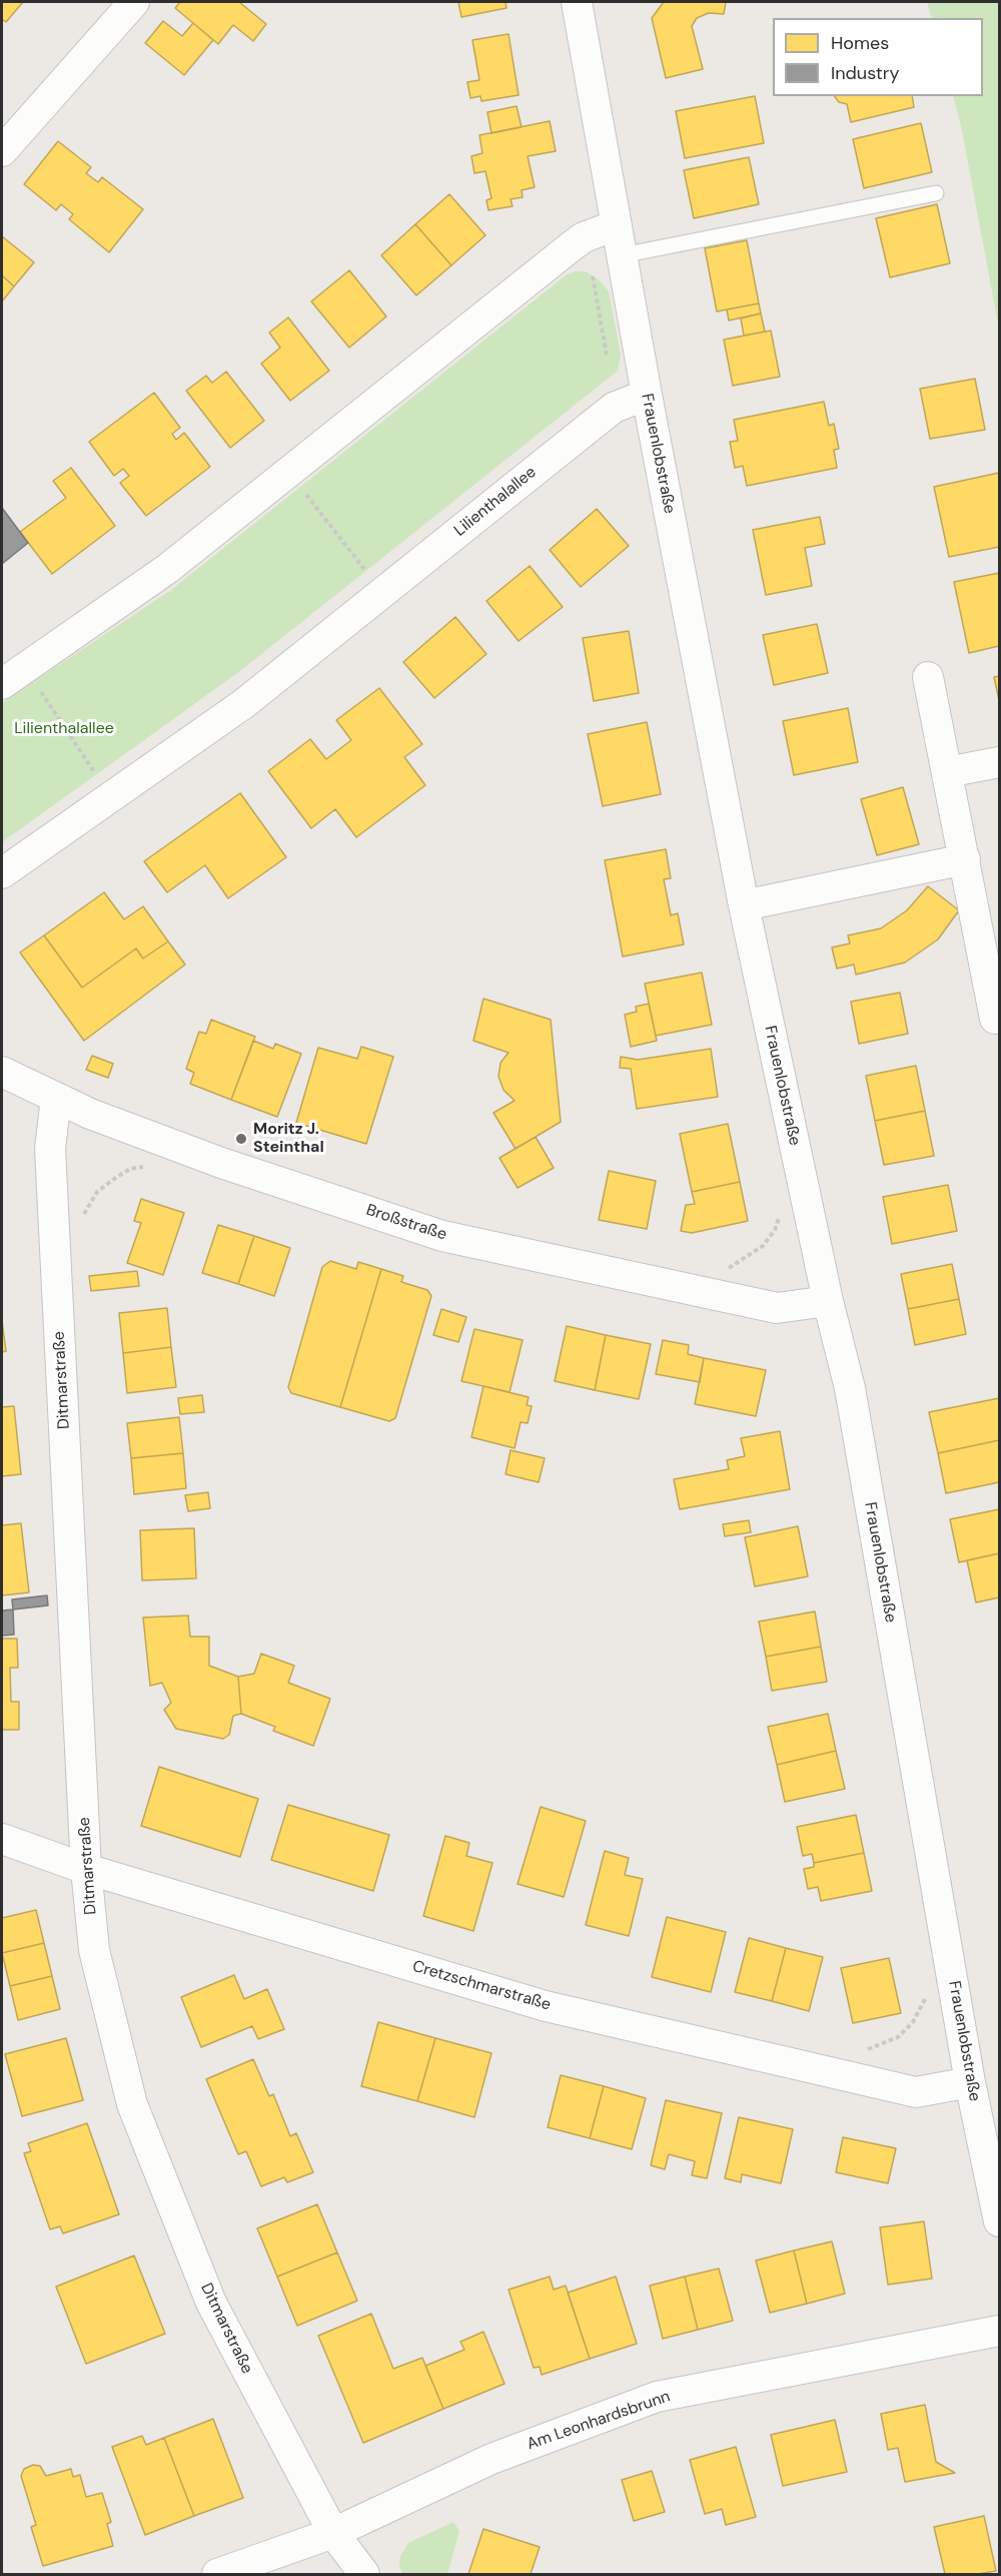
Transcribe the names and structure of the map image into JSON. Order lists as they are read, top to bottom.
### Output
{
  "streets": {
    "street": [
      "Frauenlobstraße",
      "Lilienthalallee",
      "Broßstraße",
      "Ditmarstraße",
      "Cretzschmarstraße",
      "Am Leonhardsbrunn"
    ]
  },
  "crossings": [
    ["Frauenlobstraße", "Lilienthalallee"],
    ["Frauenlobstraße", "Broßstraße"],
    ["Frauenlobstraße", "Cretzschmarstraße"],
    ["Broßstraße", "Ditmarstraße"],
    ["Ditmarstraße", "Cretzschmarstraße"],
    ["Ditmarstraße", "Am Leonhardsbrunn"]
  ],
  "parks": ["Lilienthalallee"],
  "places": ["Moritz J. Steinthal"],
  "legend": ["Homes", "Industry"]
}
